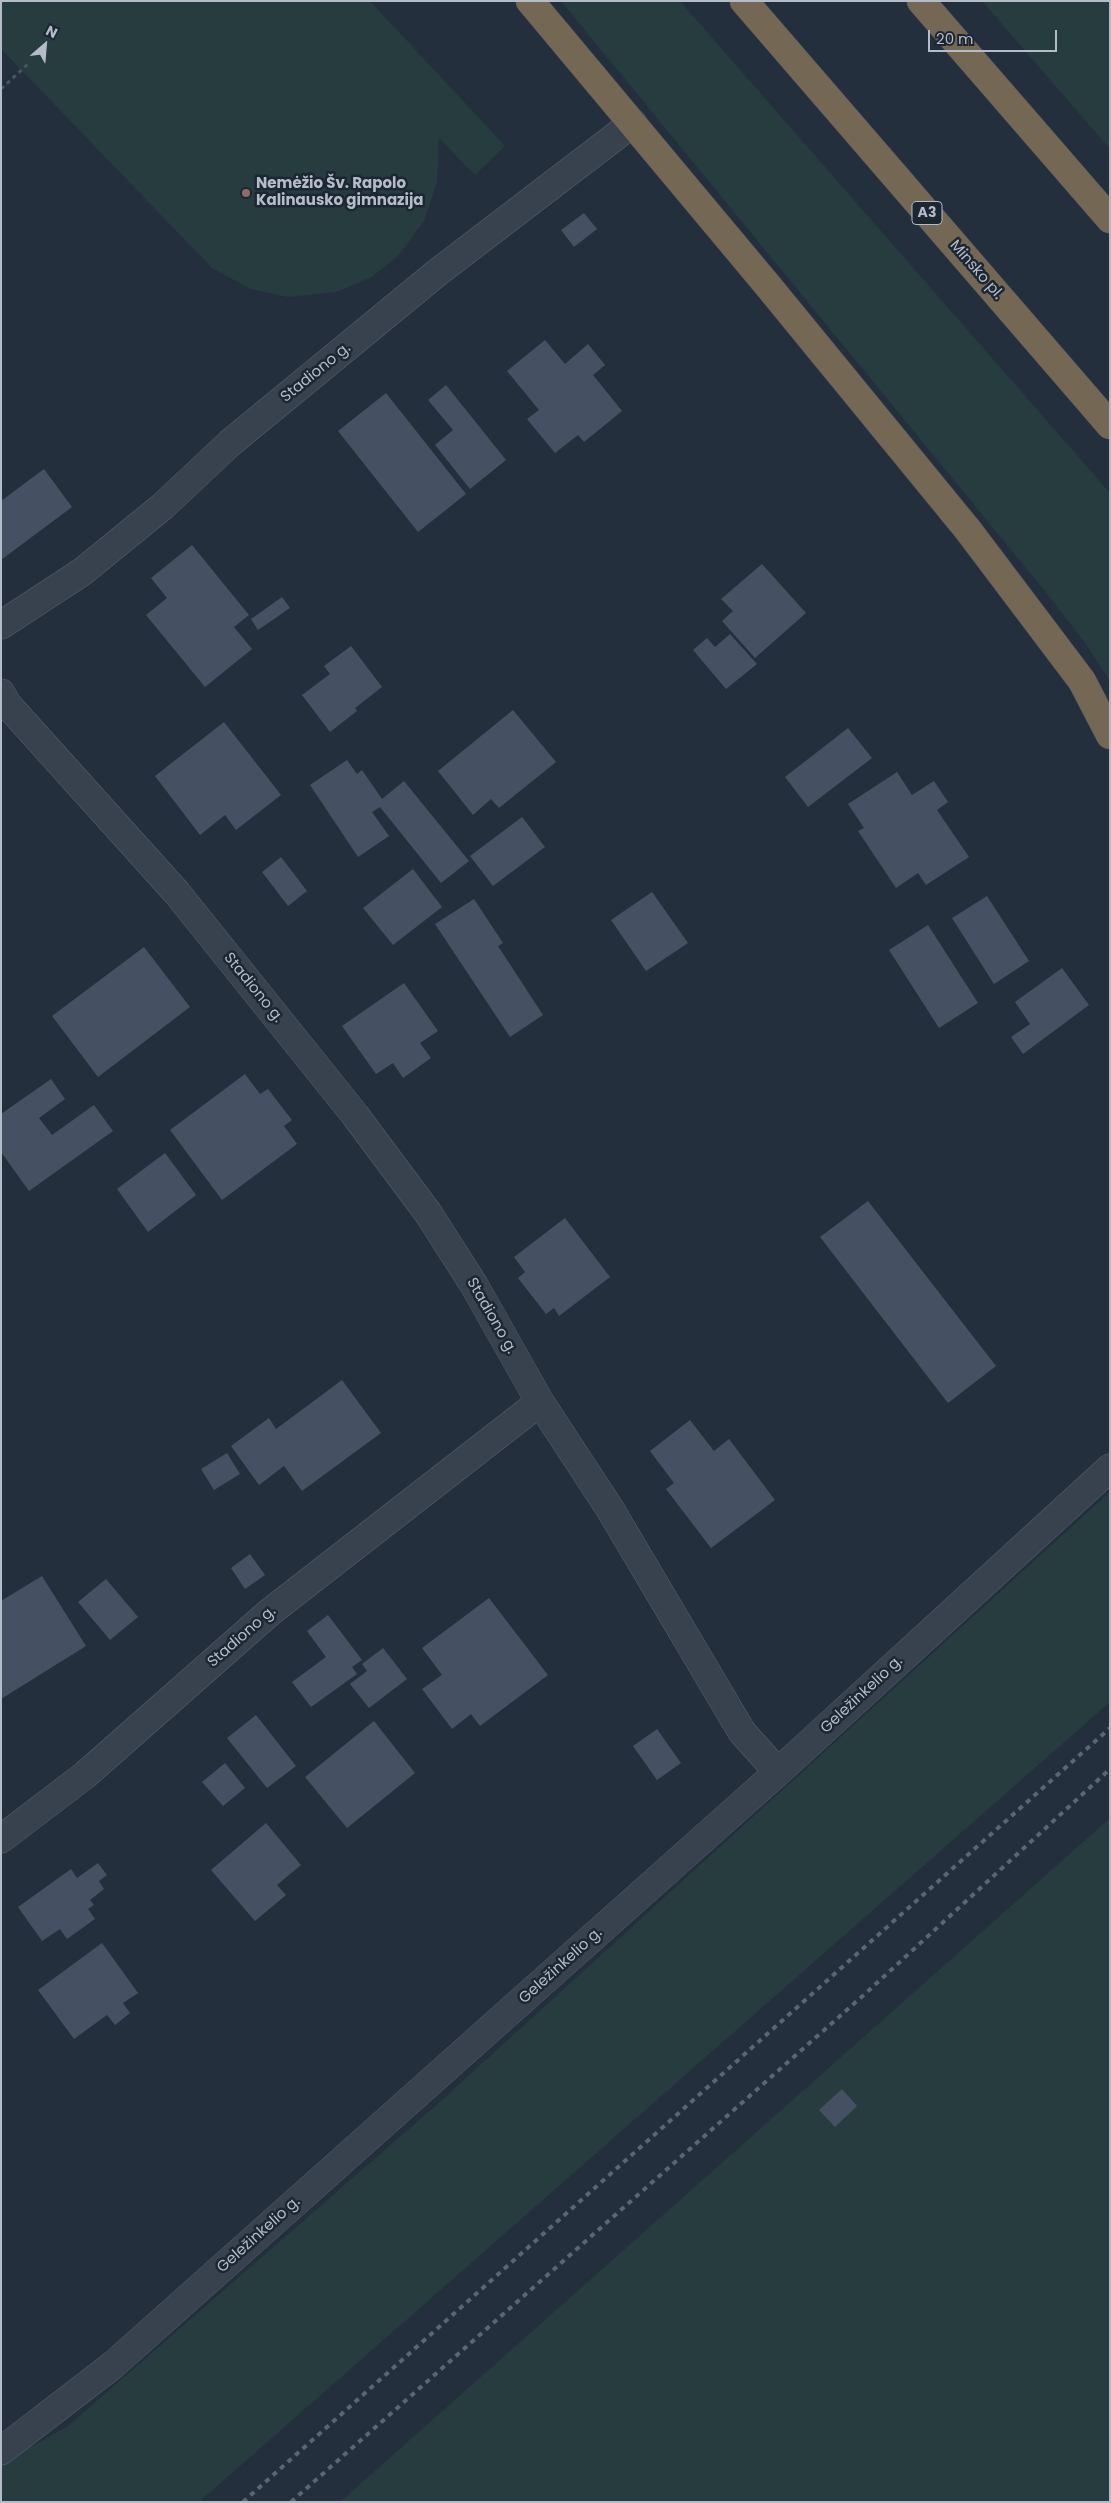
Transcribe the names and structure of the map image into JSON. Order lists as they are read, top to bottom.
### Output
{
  "streets": {
    "highway": ["A3", "Minsko pl."],
    "street": ["Stadiono g.", "Geležinkelio g."]
  },
  "places": ["Nemėžio Šv. Rapolo Kalinausko gimnazija"],
  "scale_bar": "20 m",
  "north": "top right"
}
